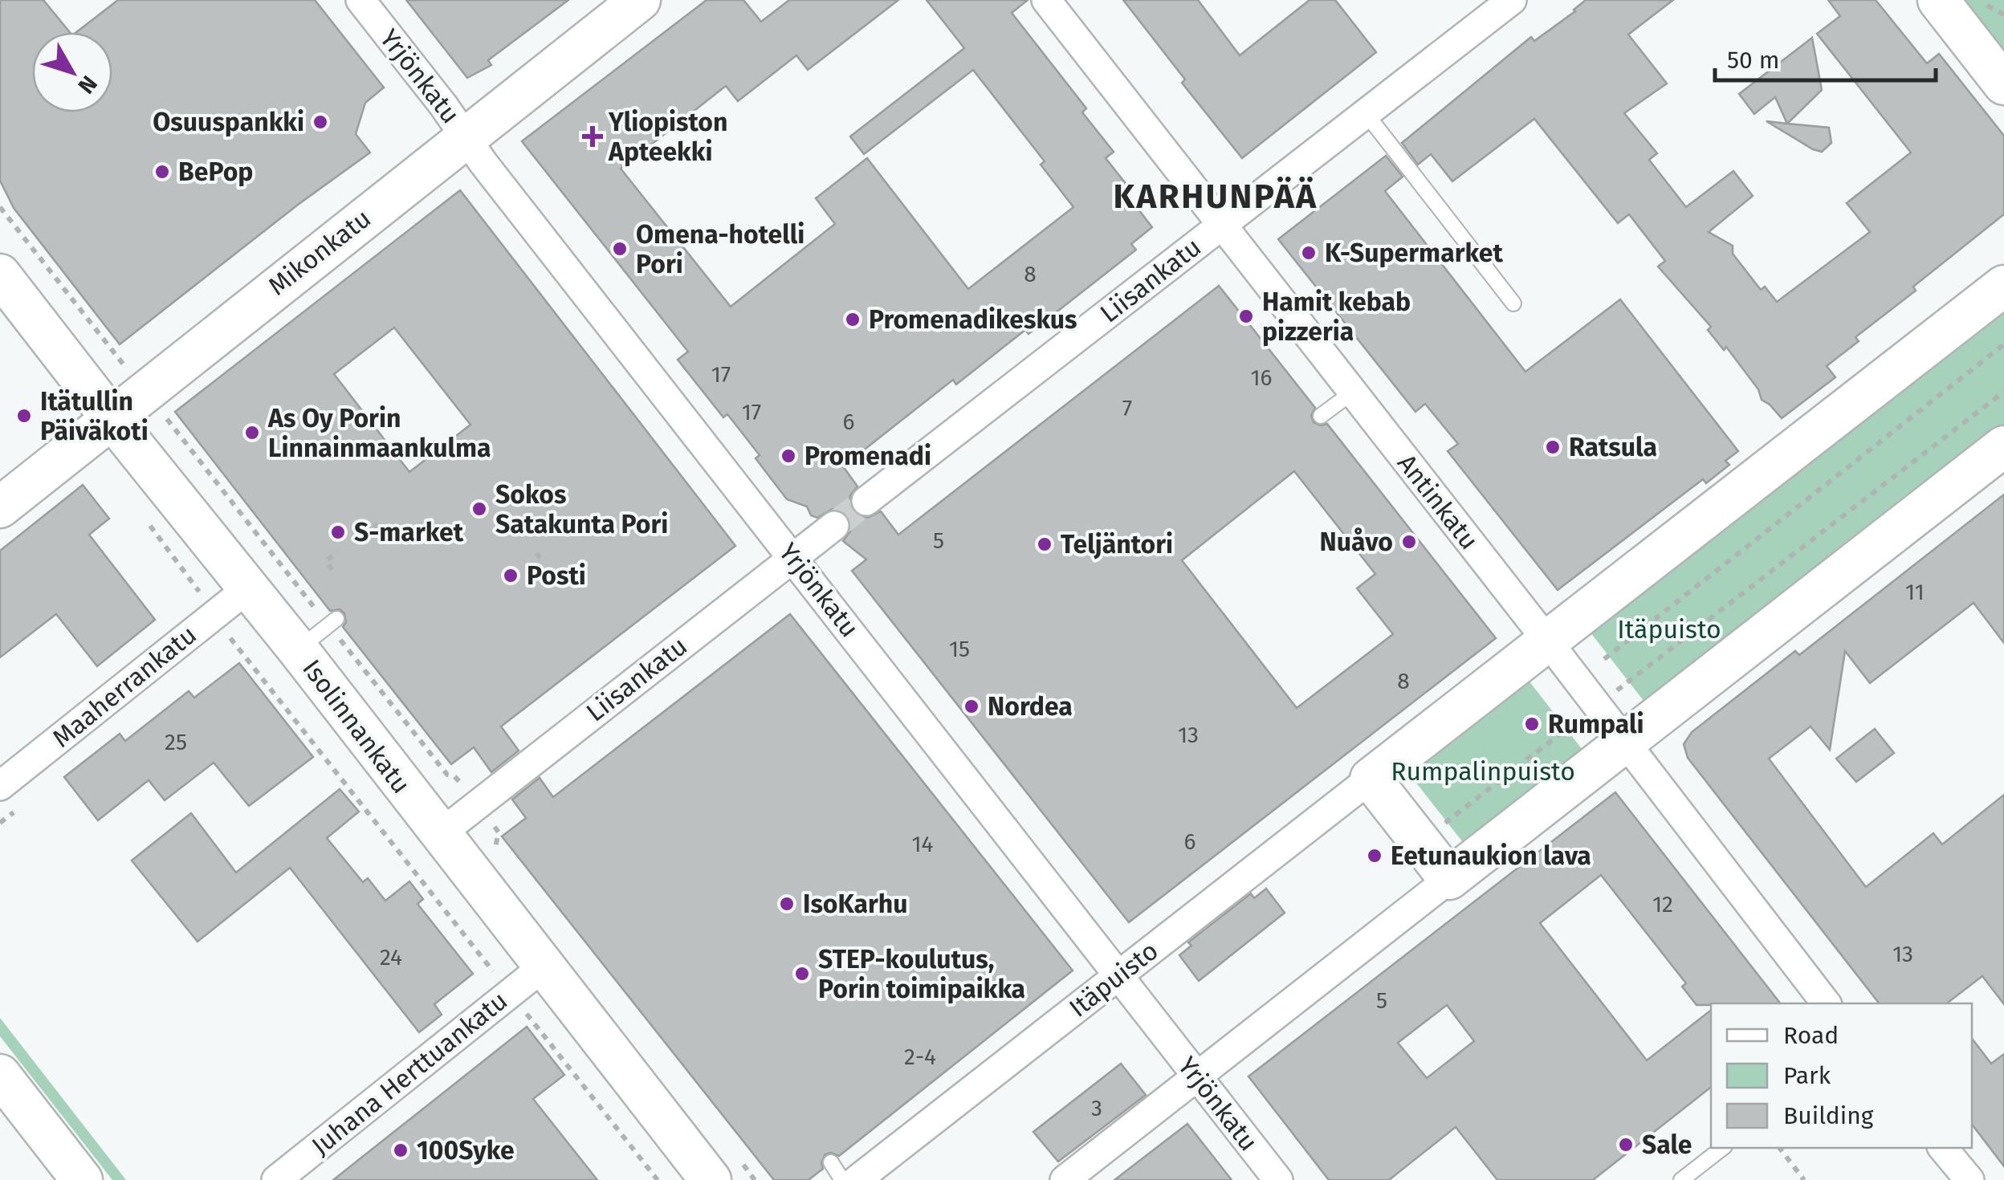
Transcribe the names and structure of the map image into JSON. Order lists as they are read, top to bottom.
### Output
{
  "streets": {
    "main road": ["Mikonkatu", "Isolinnankatu", "Itäpuisto"],
    "street": [
      "Yrjönkatu",
      "Liisankatu",
      "Antinkatu",
      "Maaherrankatu",
      "Juhana Herttuankatu"
    ]
  },
  "crossings": [
    ["Yrjönkatu", "Mikonkatu"],
    ["Yrjönkatu", "Liisankatu"],
    ["Yrjönkatu", "Itäpuisto"],
    ["Mikonkatu", "Isolinnankatu"],
    ["Liisankatu", "Antinkatu"],
    ["Liisankatu", "Isolinnankatu"],
    ["Antinkatu", "Itäpuisto"],
    ["Maaherrankatu", "Isolinnankatu"],
    ["Isolinnankatu", "Juhana Herttuankatu"]
  ],
  "districts": ["KARHUNPÄÄ"],
  "parks": ["Itäpuisto", "Rumpalinpuisto"],
  "places": {
    "other": [
      "Osuuspankki",
      "BePop",
      "Omena-hotelli Pori",
      "K-Supermarket",
      "Hamit kebab pizzeria",
      "Promenadikeskus",
      "Itätullin Päiväkoti",
      "As Oy Porin Linnainmaankulma",
      "Ratsula",
      "Promenadi",
      "Sokos Satakunta Pori",
      "S-market",
      "Nuåvo",
      "Teljäntori",
      "Posti",
      "Nordea",
      "Rumpali",
      "Eetunaukion lava",
      "IsoKarhu",
      "STEP-koulutus, Porin toimipaikka",
      "Sale",
      "100Syke"
    ],
    "health": ["Yliopiston Apteekki"]
  },
  "house_numbers": [
    "8",
    "17",
    "16",
    "7",
    "17",
    "6",
    "5",
    "11",
    "15",
    "8",
    "13",
    "25",
    "6",
    "14",
    "12",
    "13",
    "24",
    "5",
    "2-4",
    "3"
  ],
  "legend": ["Road", "Park", "Building"],
  "scale_bar": "50 m",
  "north": "bottom right"
}
